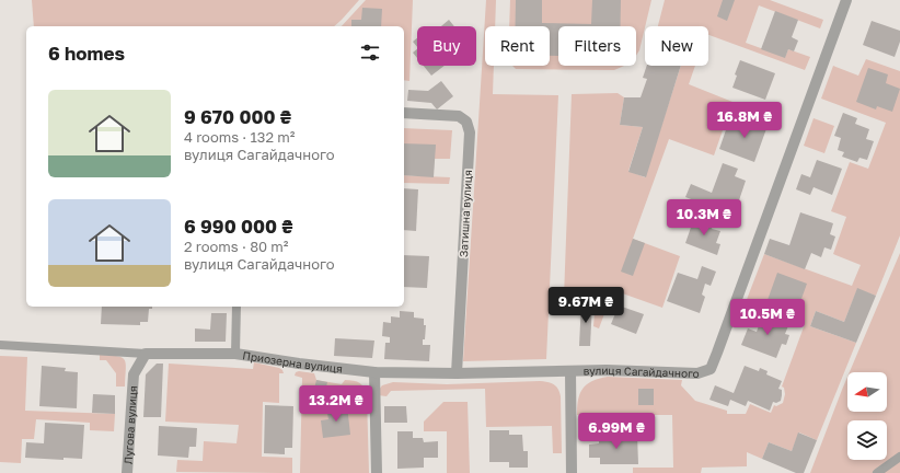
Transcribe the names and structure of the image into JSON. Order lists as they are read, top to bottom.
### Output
{
  "streets": {
    "street": [
      "Затишна вулиця",
      "Приозерна вулиця",
      "вулиця Сагайдачного",
      "Лугова вулиця"
    ]
  },
  "crossings": [
    ["Затишна вулиця", "Приозерна вулиця"],
    ["Приозерна вулиця", "вулиця Сагайдачного"],
    ["Приозерна вулиця", "Лугова вулиця"]
  ],
  "north": "left",
  "page": {
    "chip": [
      "Buy",
      "Rent",
      "Filters",
      "New"
    ],
    "heading": "6 homes",
    "list": [
      {
        "name": "9 670 000 ₴",
        "note": "4 rooms · 132 m² · вулиця Сагайдачного"
      },
      {
        "name": "6 990 000 ₴",
        "note": "2 rooms · 80 m² · вулиця Сагайдачного"
      }
    ],
    "price": [
      "16.8M ₴",
      "10.3M ₴",
      "9.67M ₴",
      "10.5M ₴",
      "13.2M ₴",
      "6.99M ₴"
    ]
  }
}
